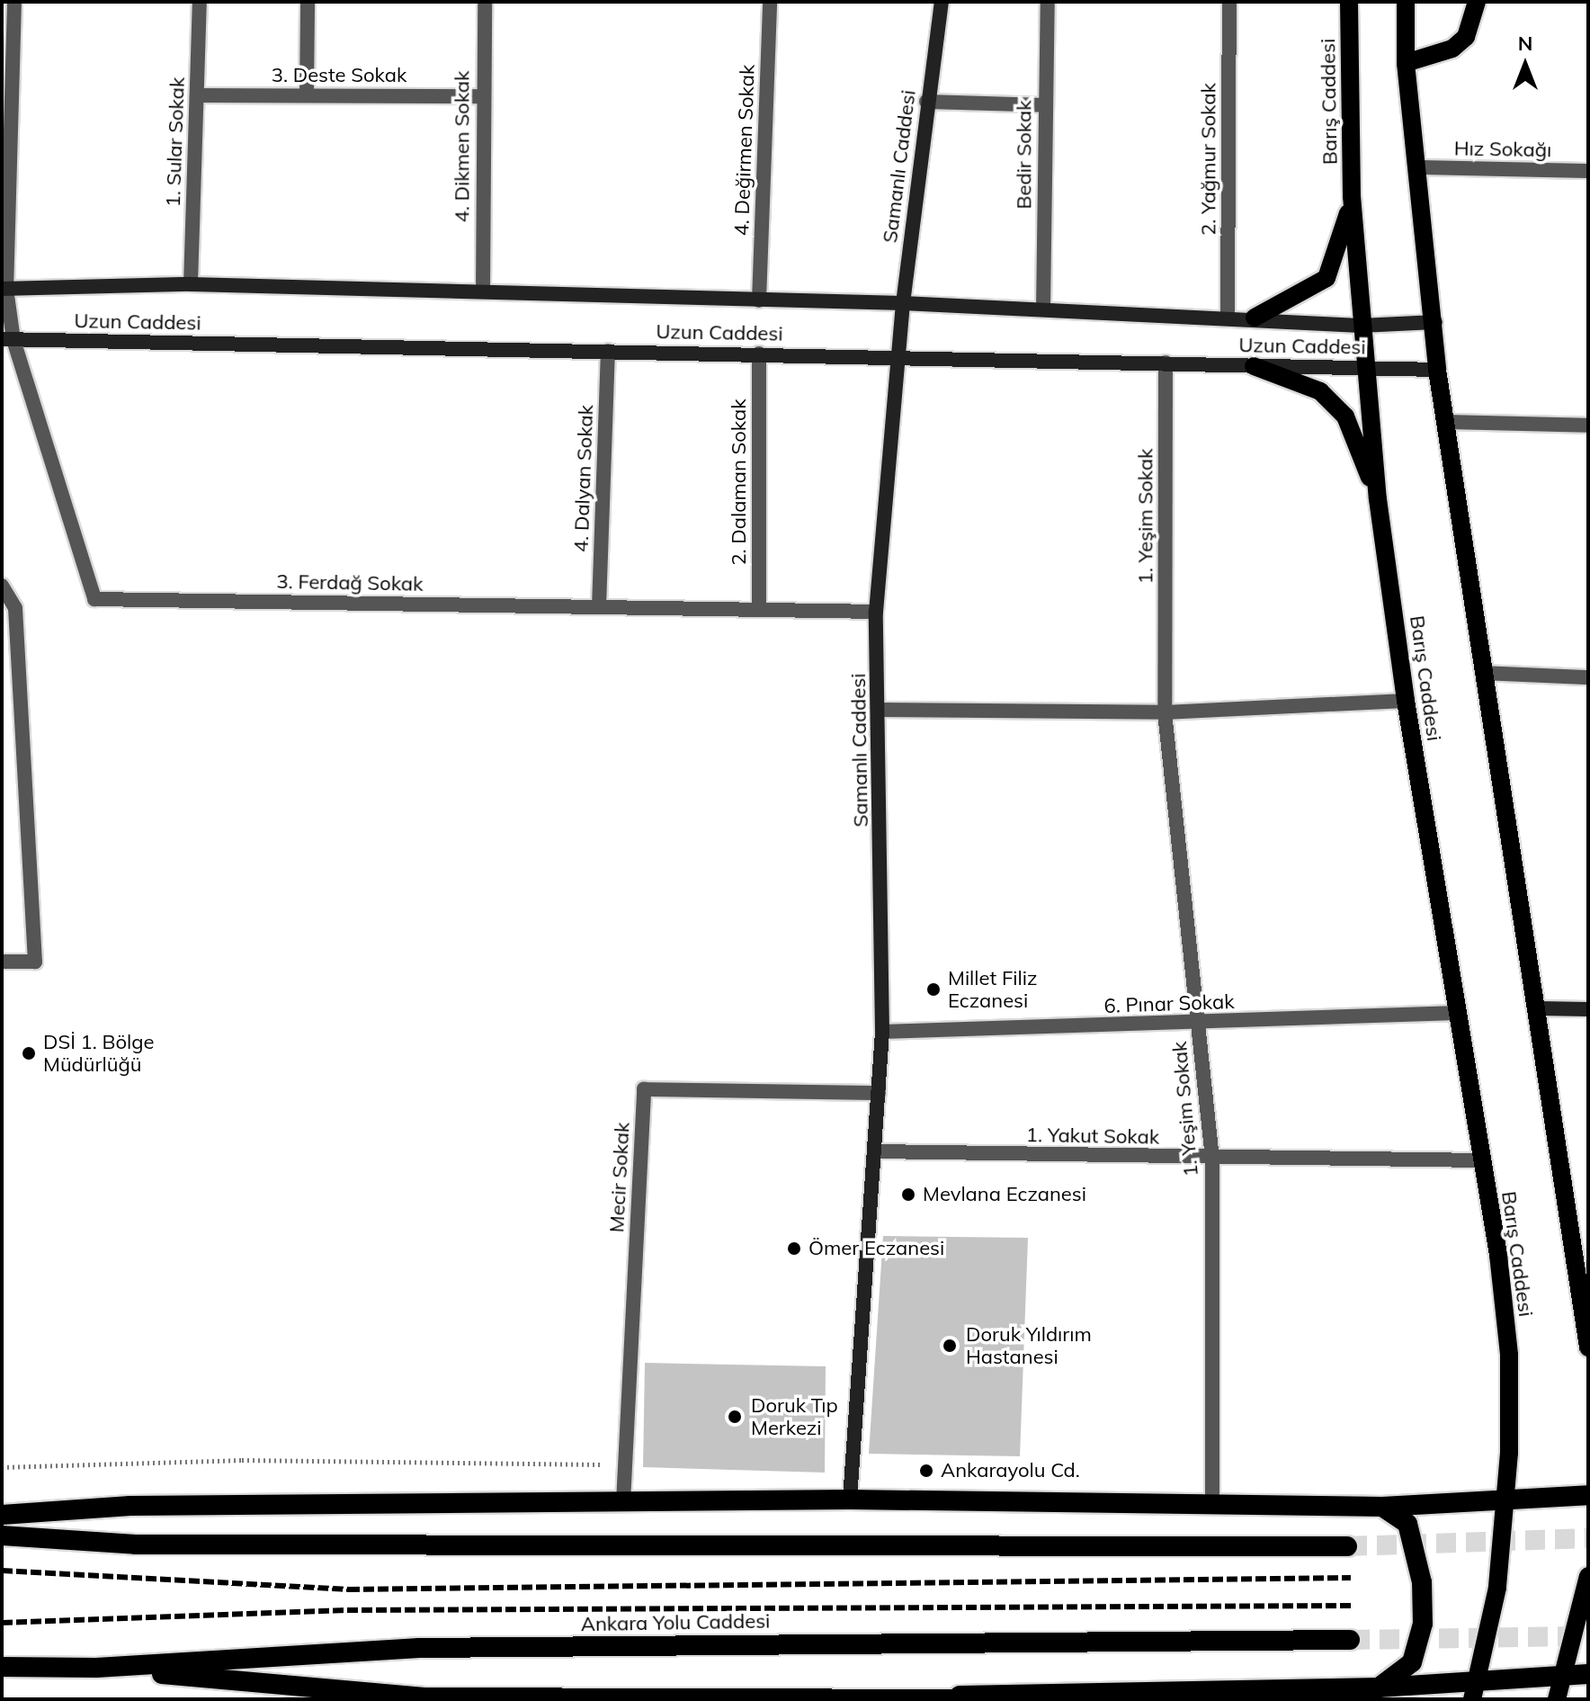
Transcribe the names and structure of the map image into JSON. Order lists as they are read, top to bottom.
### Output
{
  "streets": {
    "highway": ["Ankara Yolu Caddesi"],
    "main road": ["Barış Caddesi", "Samanlı Caddesi", "Uzun Caddesi"],
    "street": [
      "3. Deste Sokak",
      "1. Sular Sokak",
      "4. Dikmen Sokak",
      "Hız Sokağı",
      "4. Değirmen Sokak",
      "Bedir Sokak",
      "2. Yağmur Sokak",
      "4. Dalyan Sokak",
      "2. Dalaman Sokak",
      "1. Yeşim Sokak",
      "3. Ferdağ Sokak",
      "6. Pınar Sokak",
      "1. Yakut Sokak",
      "Mecir Sokak"
    ]
  },
  "crossings": [
    ["3. Deste Sokak", "1. Sular Sokak"],
    ["3. Deste Sokak", "4. Dikmen Sokak"],
    ["Barış Caddesi", "Uzun Caddesi"],
    ["Barış Caddesi", "6. Pınar Sokak"],
    ["Barış Caddesi", "1. Yakut Sokak"],
    ["1. Sular Sokak", "Uzun Caddesi"],
    ["4. Dikmen Sokak", "Uzun Caddesi"],
    ["4. Değirmen Sokak", "Uzun Caddesi"],
    ["Bedir Sokak", "Uzun Caddesi"],
    ["2. Yağmur Sokak", "Uzun Caddesi"],
    ["Samanlı Caddesi", "Uzun Caddesi"],
    ["Samanlı Caddesi", "3. Ferdağ Sokak"],
    ["Samanlı Caddesi", "6. Pınar Sokak"],
    ["Samanlı Caddesi", "1. Yakut Sokak"],
    ["Samanlı Caddesi", "Mecir Sokak"],
    ["Uzun Caddesi", "4. Dalyan Sokak"],
    ["Uzun Caddesi", "2. Dalaman Sokak"],
    ["Uzun Caddesi", "1. Yeşim Sokak"],
    ["Uzun Caddesi", "3. Ferdağ Sokak"],
    ["4. Dalyan Sokak", "3. Ferdağ Sokak"],
    ["2. Dalaman Sokak", "3. Ferdağ Sokak"],
    ["1. Yeşim Sokak", "6. Pınar Sokak"],
    ["1. Yeşim Sokak", "1. Yakut Sokak"]
  ],
  "places": [
    "Millet Filiz Eczanesi",
    "DSİ 1. Bölge Müdürlüğü",
    "Mevlana Eczanesi",
    "Ömer Eczanesi",
    "Doruk Yıldırım Hastanesi",
    "Doruk Tıp Merkezi",
    "Ankarayolu Cd."
  ],
  "north": "top"
}
